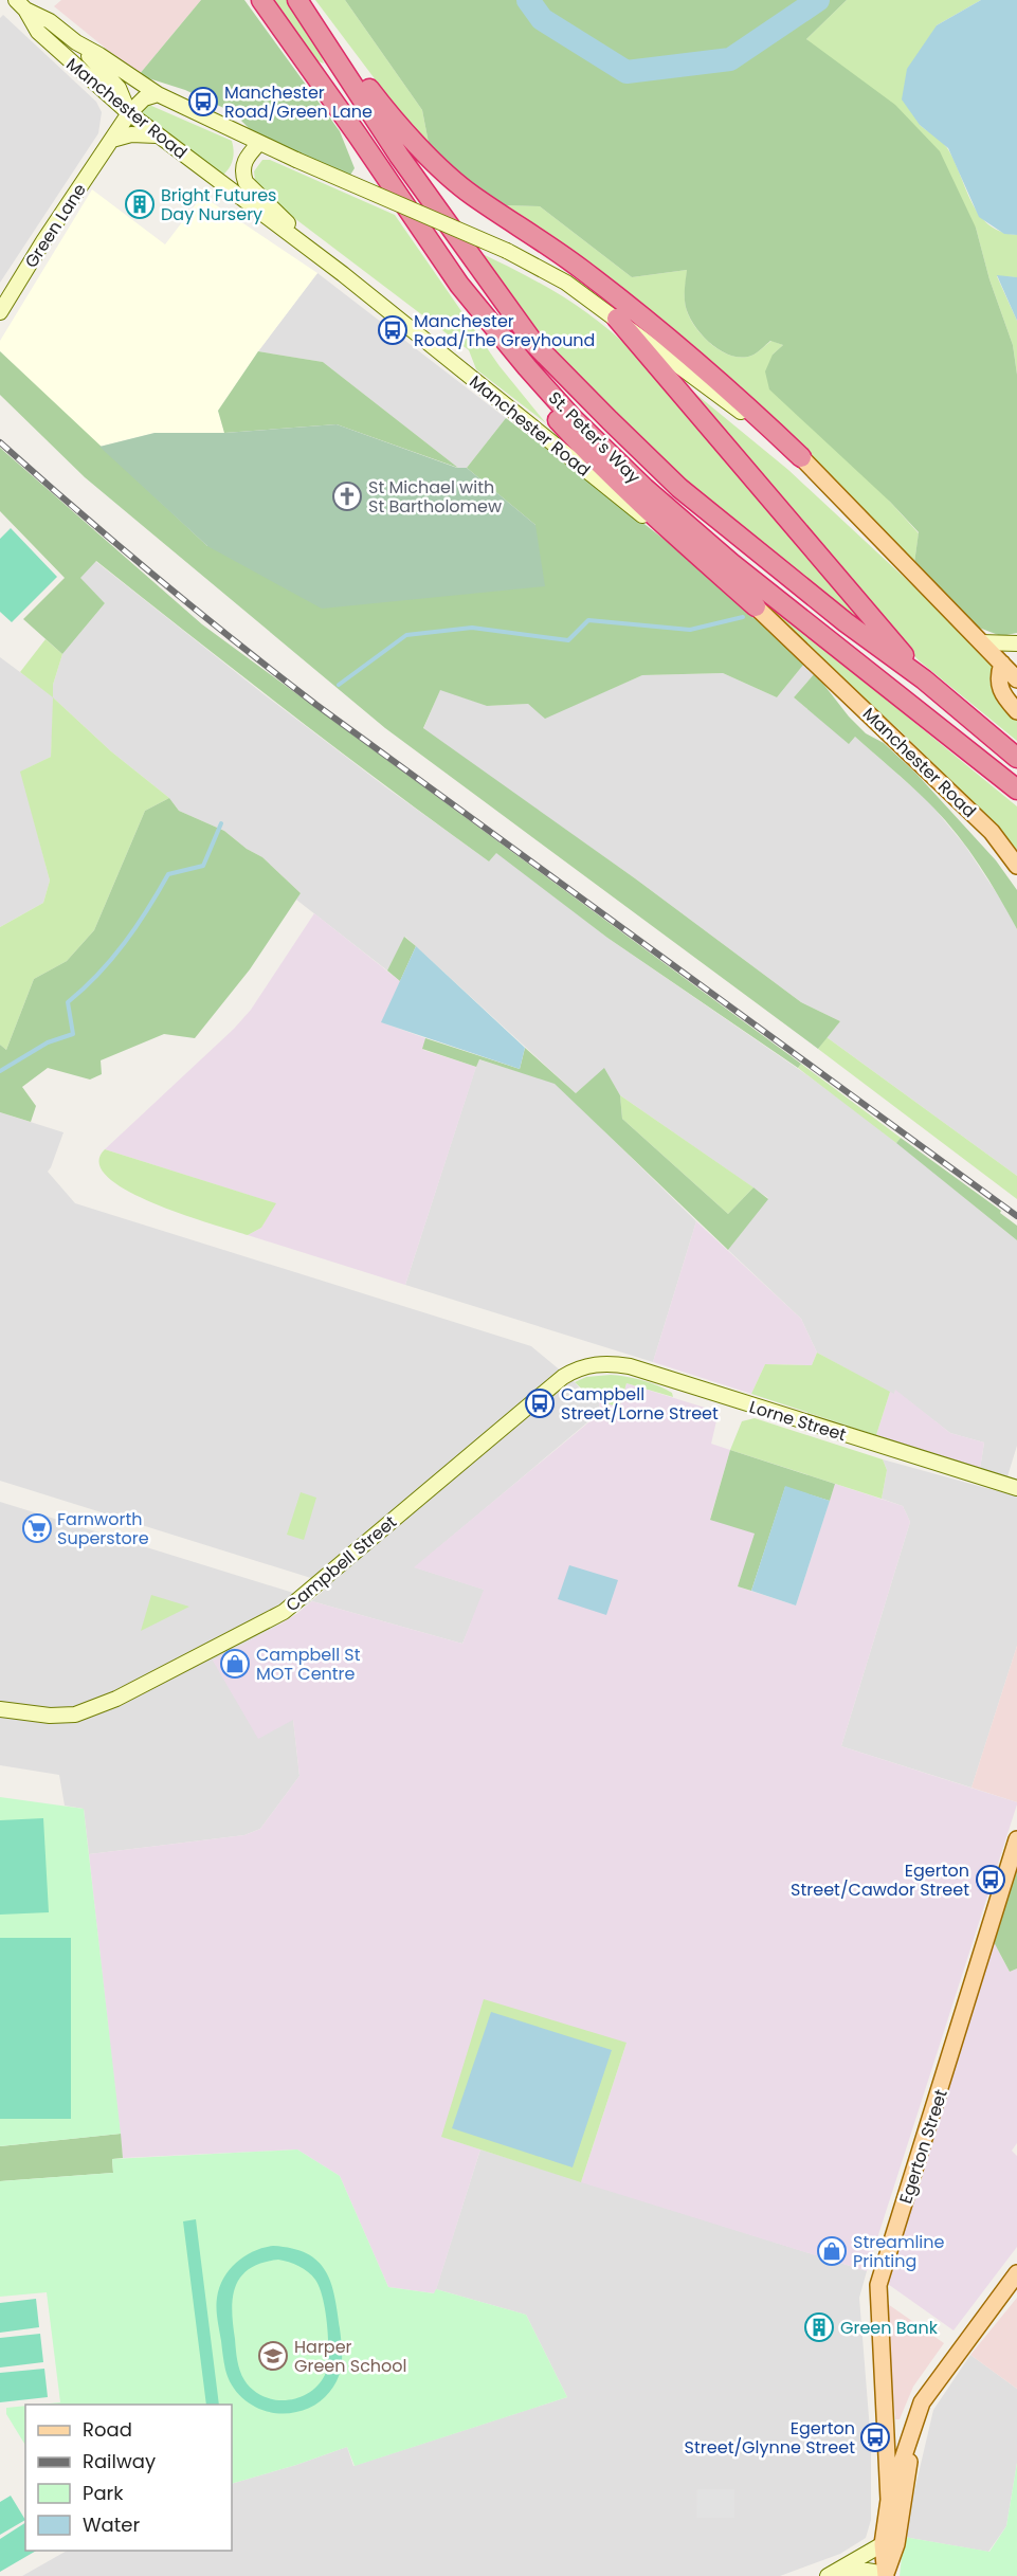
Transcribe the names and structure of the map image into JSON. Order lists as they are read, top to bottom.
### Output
{
  "streets": {
    "highway": ["St. Peter's Way"],
    "main road": [
      "Manchester Road",
      "Green Lane",
      "Lorne Street",
      "Campbell Street",
      "Egerton Street"
    ]
  },
  "crossings": [
    ["Manchester Road", "Green Lane"],
    ["Lorne Street", "Campbell Street"]
  ],
  "places": {
    "bus stop": [
      "Manchester Road/Green Lane",
      "Manchester Road/The Greyhound",
      "Campbell Street/Lorne Street",
      "Egerton Street/Cawdor Street",
      "Egerton Street/Glynne Street"
    ],
    "building": ["Bright Futures Day Nursery", "Green Bank"],
    "church": ["St Michael with St Bartholomew"],
    "supermarket": ["Farnworth Superstore"],
    "shop": ["Campbell St MOT Centre", "Streamline Printing"],
    "school or university": ["Harper Green School"]
  },
  "legend": [
    "Road",
    "Railway",
    "Park",
    "Water"
  ]
}
